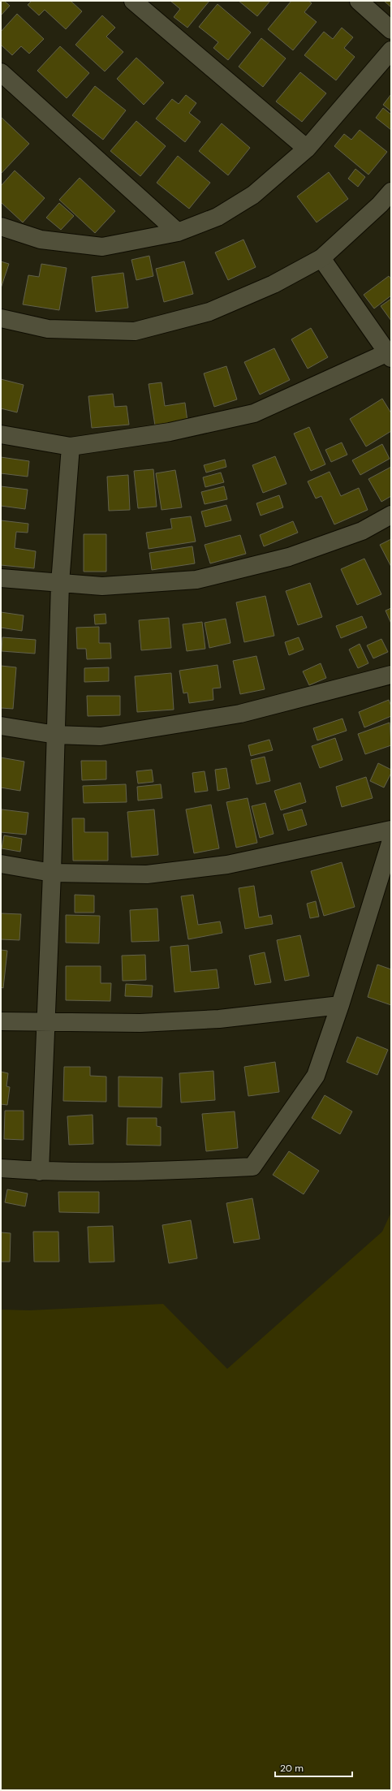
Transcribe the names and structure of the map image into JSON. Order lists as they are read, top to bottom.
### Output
{
  "scale_bar": "20 m"
}
